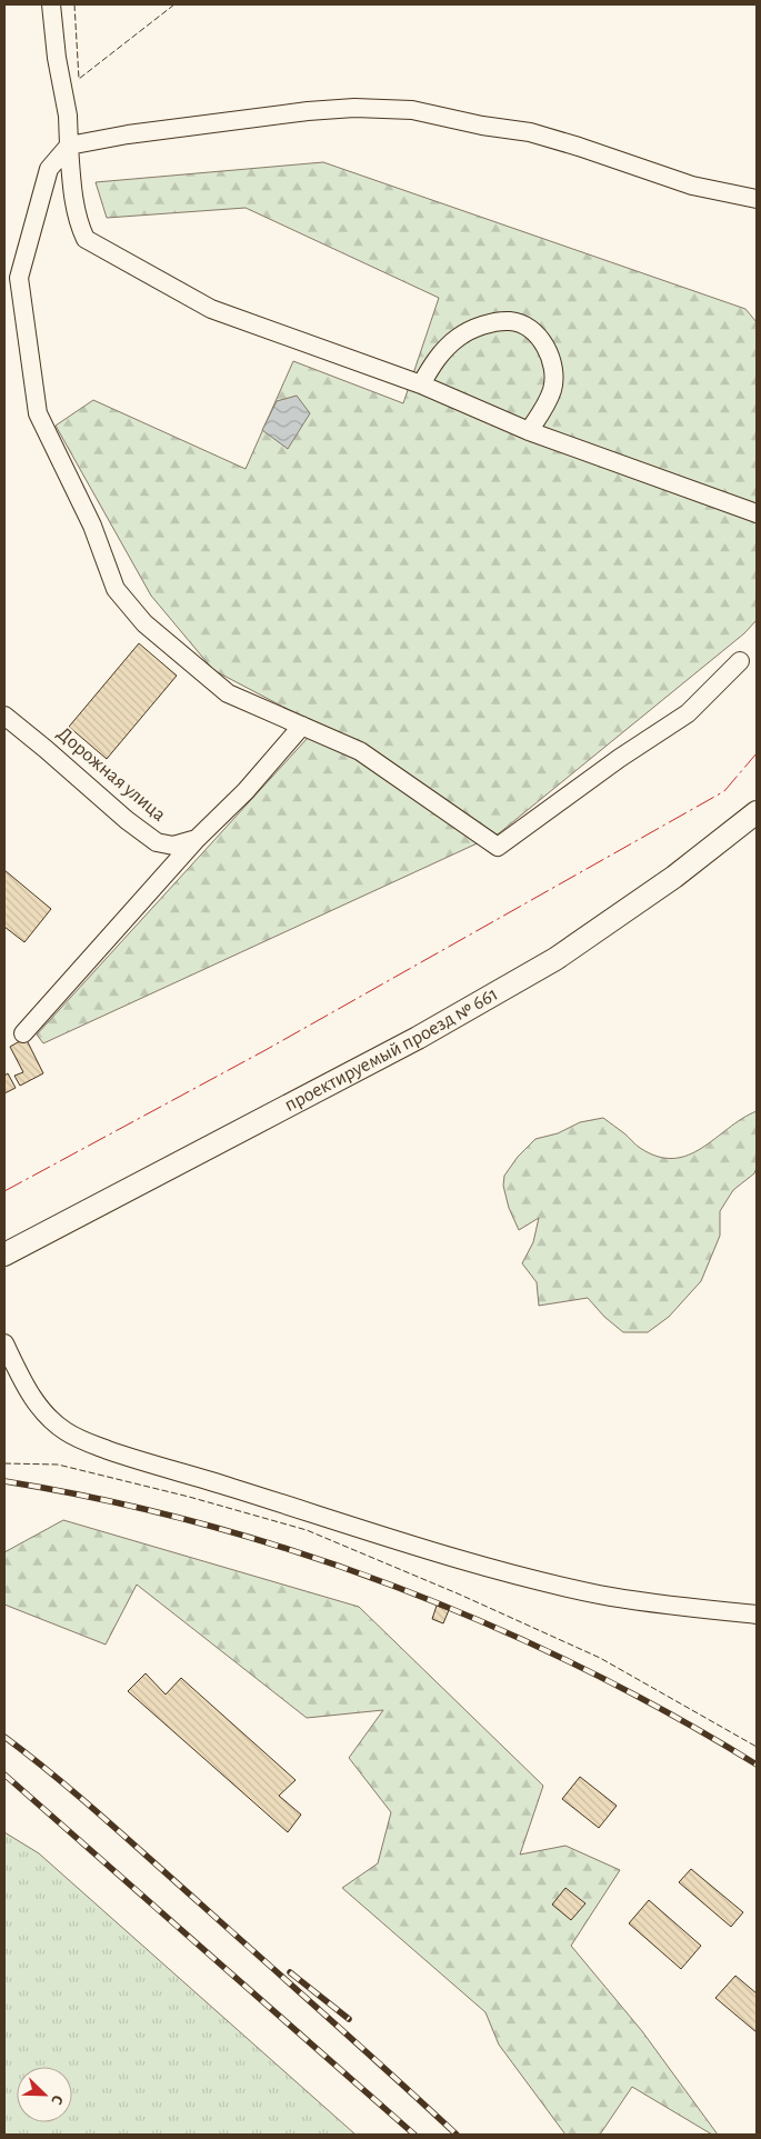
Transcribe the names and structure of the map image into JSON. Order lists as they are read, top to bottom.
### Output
{
  "streets": {
    "main road": ["проектируемый проезд № 661"],
    "street": ["Дорожная улица"]
  },
  "north": "bottom right"
}
